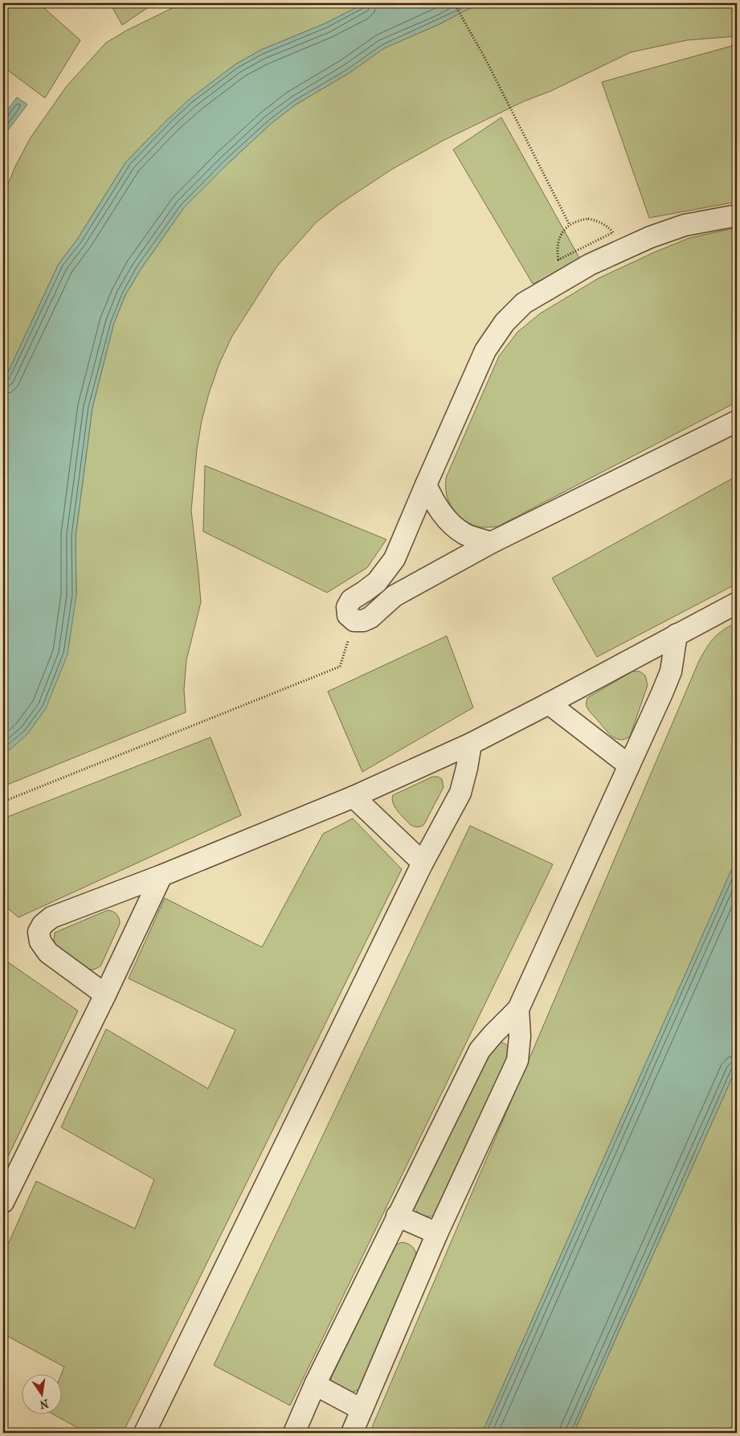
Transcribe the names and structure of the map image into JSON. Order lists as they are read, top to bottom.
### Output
{
  "north": "bottom"
}
